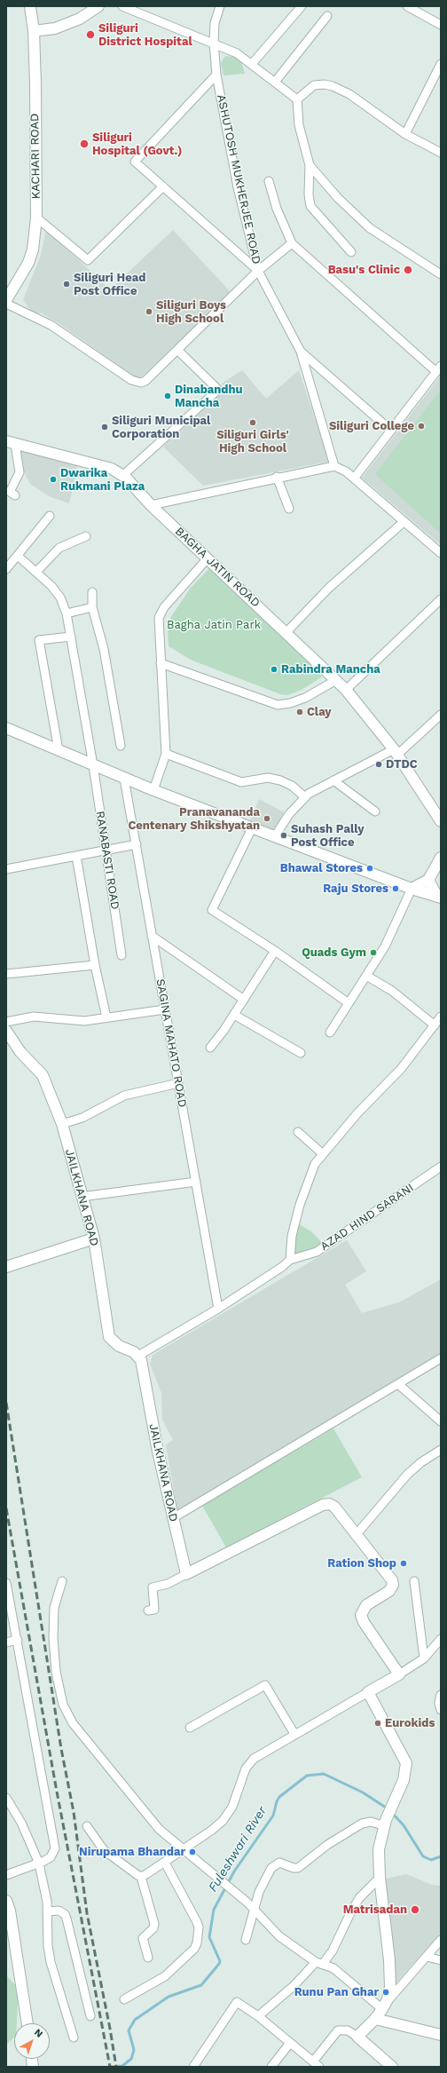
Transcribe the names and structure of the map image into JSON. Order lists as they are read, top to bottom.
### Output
{
  "streets": {
    "street": [
      "KACHARI ROAD",
      "ASHUTOSH MUKHERJEE ROAD",
      "BAGHA JATIN ROAD",
      "RANABASTI ROAD",
      "SAGINA MAHATO ROAD",
      "JAILKHANA ROAD",
      "AZAD HIND SARANI"
    ]
  },
  "water": ["Fuleshwari River"],
  "parks": ["Bagha Jatin Park"],
  "places": [
    "Siliguri District Hospital",
    "Siliguri Hospital (Govt.)",
    "Basu's Clinic",
    "Siliguri Head Post Office",
    "Siliguri Boys High School",
    "Dinabandhu Mancha",
    "Siliguri Girls' High School",
    "Siliguri College",
    "Siliguri Municipal Corporation",
    "Dwarika Rukmani Plaza",
    "Rabindra Mancha",
    "Clay",
    "DTDC",
    "Pranavananda Centenary Shikshyatan",
    "Suhash Pally Post Office",
    "Bhawal Stores",
    "Raju Stores",
    "Quads Gym",
    "Ration Shop",
    "Eurokids",
    "Nirupama Bhandar",
    "Matrisadan",
    "Runu Pan Ghar"
  ],
  "north": "top right"
}
